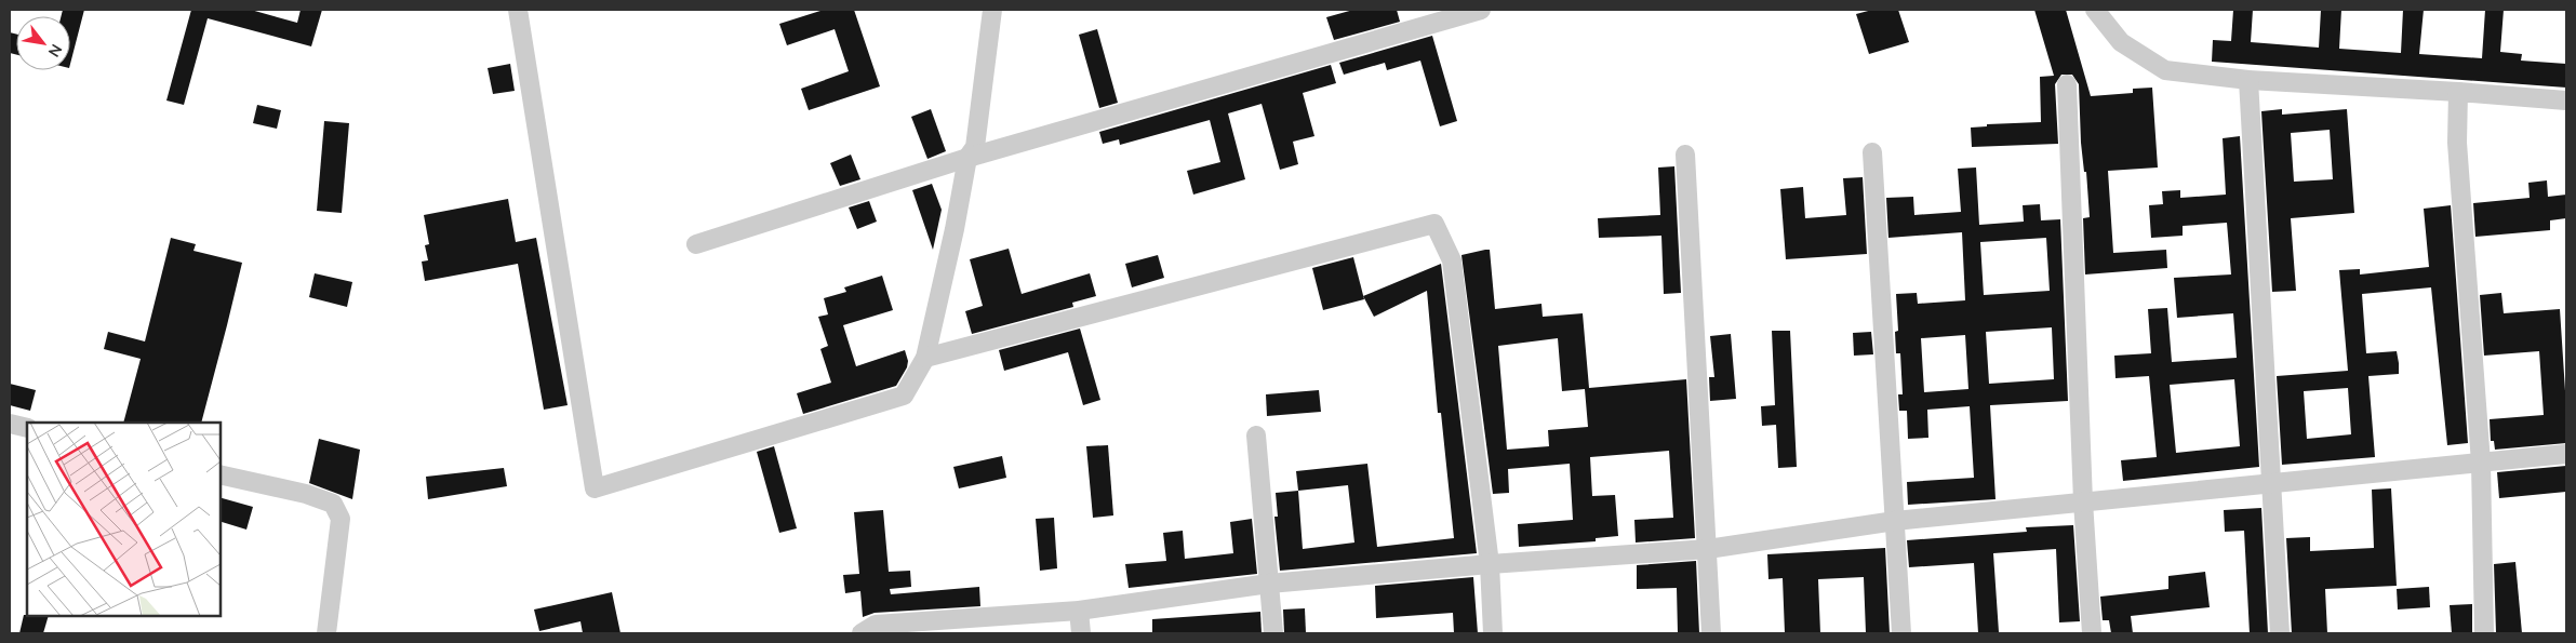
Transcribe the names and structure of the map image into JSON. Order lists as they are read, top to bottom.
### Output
{
  "north": "bottom right"
}
